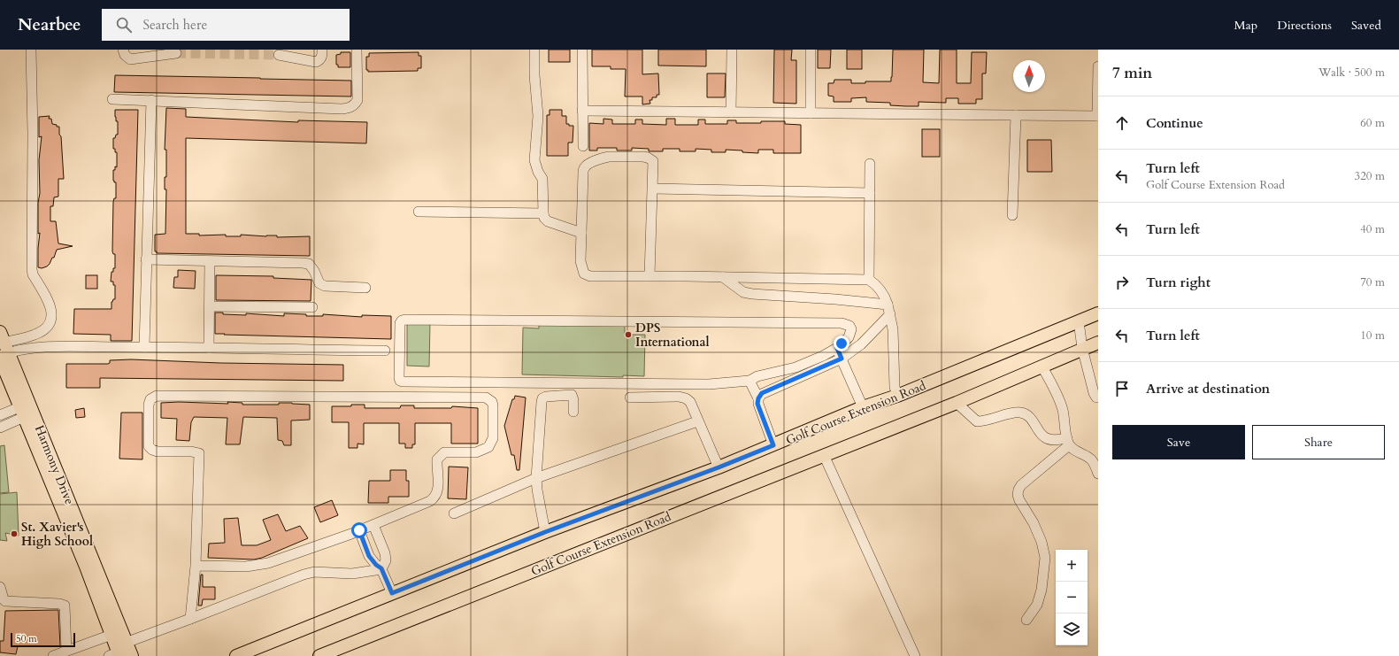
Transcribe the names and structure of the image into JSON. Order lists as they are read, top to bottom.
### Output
{
  "streets": {
    "main road": ["Golf Course Extension Road", "Harmony Drive"]
  },
  "places": ["DPS International", "St. Xavier's High School"],
  "scale_bar": "50 m",
  "north": "top",
  "page": {
    "header": "Nearbee",
    "search": "Search here",
    "nav": ["Map", "Directions", "Saved"],
    "heading": ["7 min", "Walk · 500 m"],
    "list": [
      ["Continue", "60 m"],
      ["Turn left", "Golf Course Extension Road", "320 m"],
      ["Turn left", "40 m"],
      ["Turn right", "70 m"],
      ["Turn left", "10 m"],
      "Arrive at destination"
    ],
    "buttons": ["Save", "Share"],
    "map_buttons": ["+", "−"],
    "scale": "50 m"
  }
}
